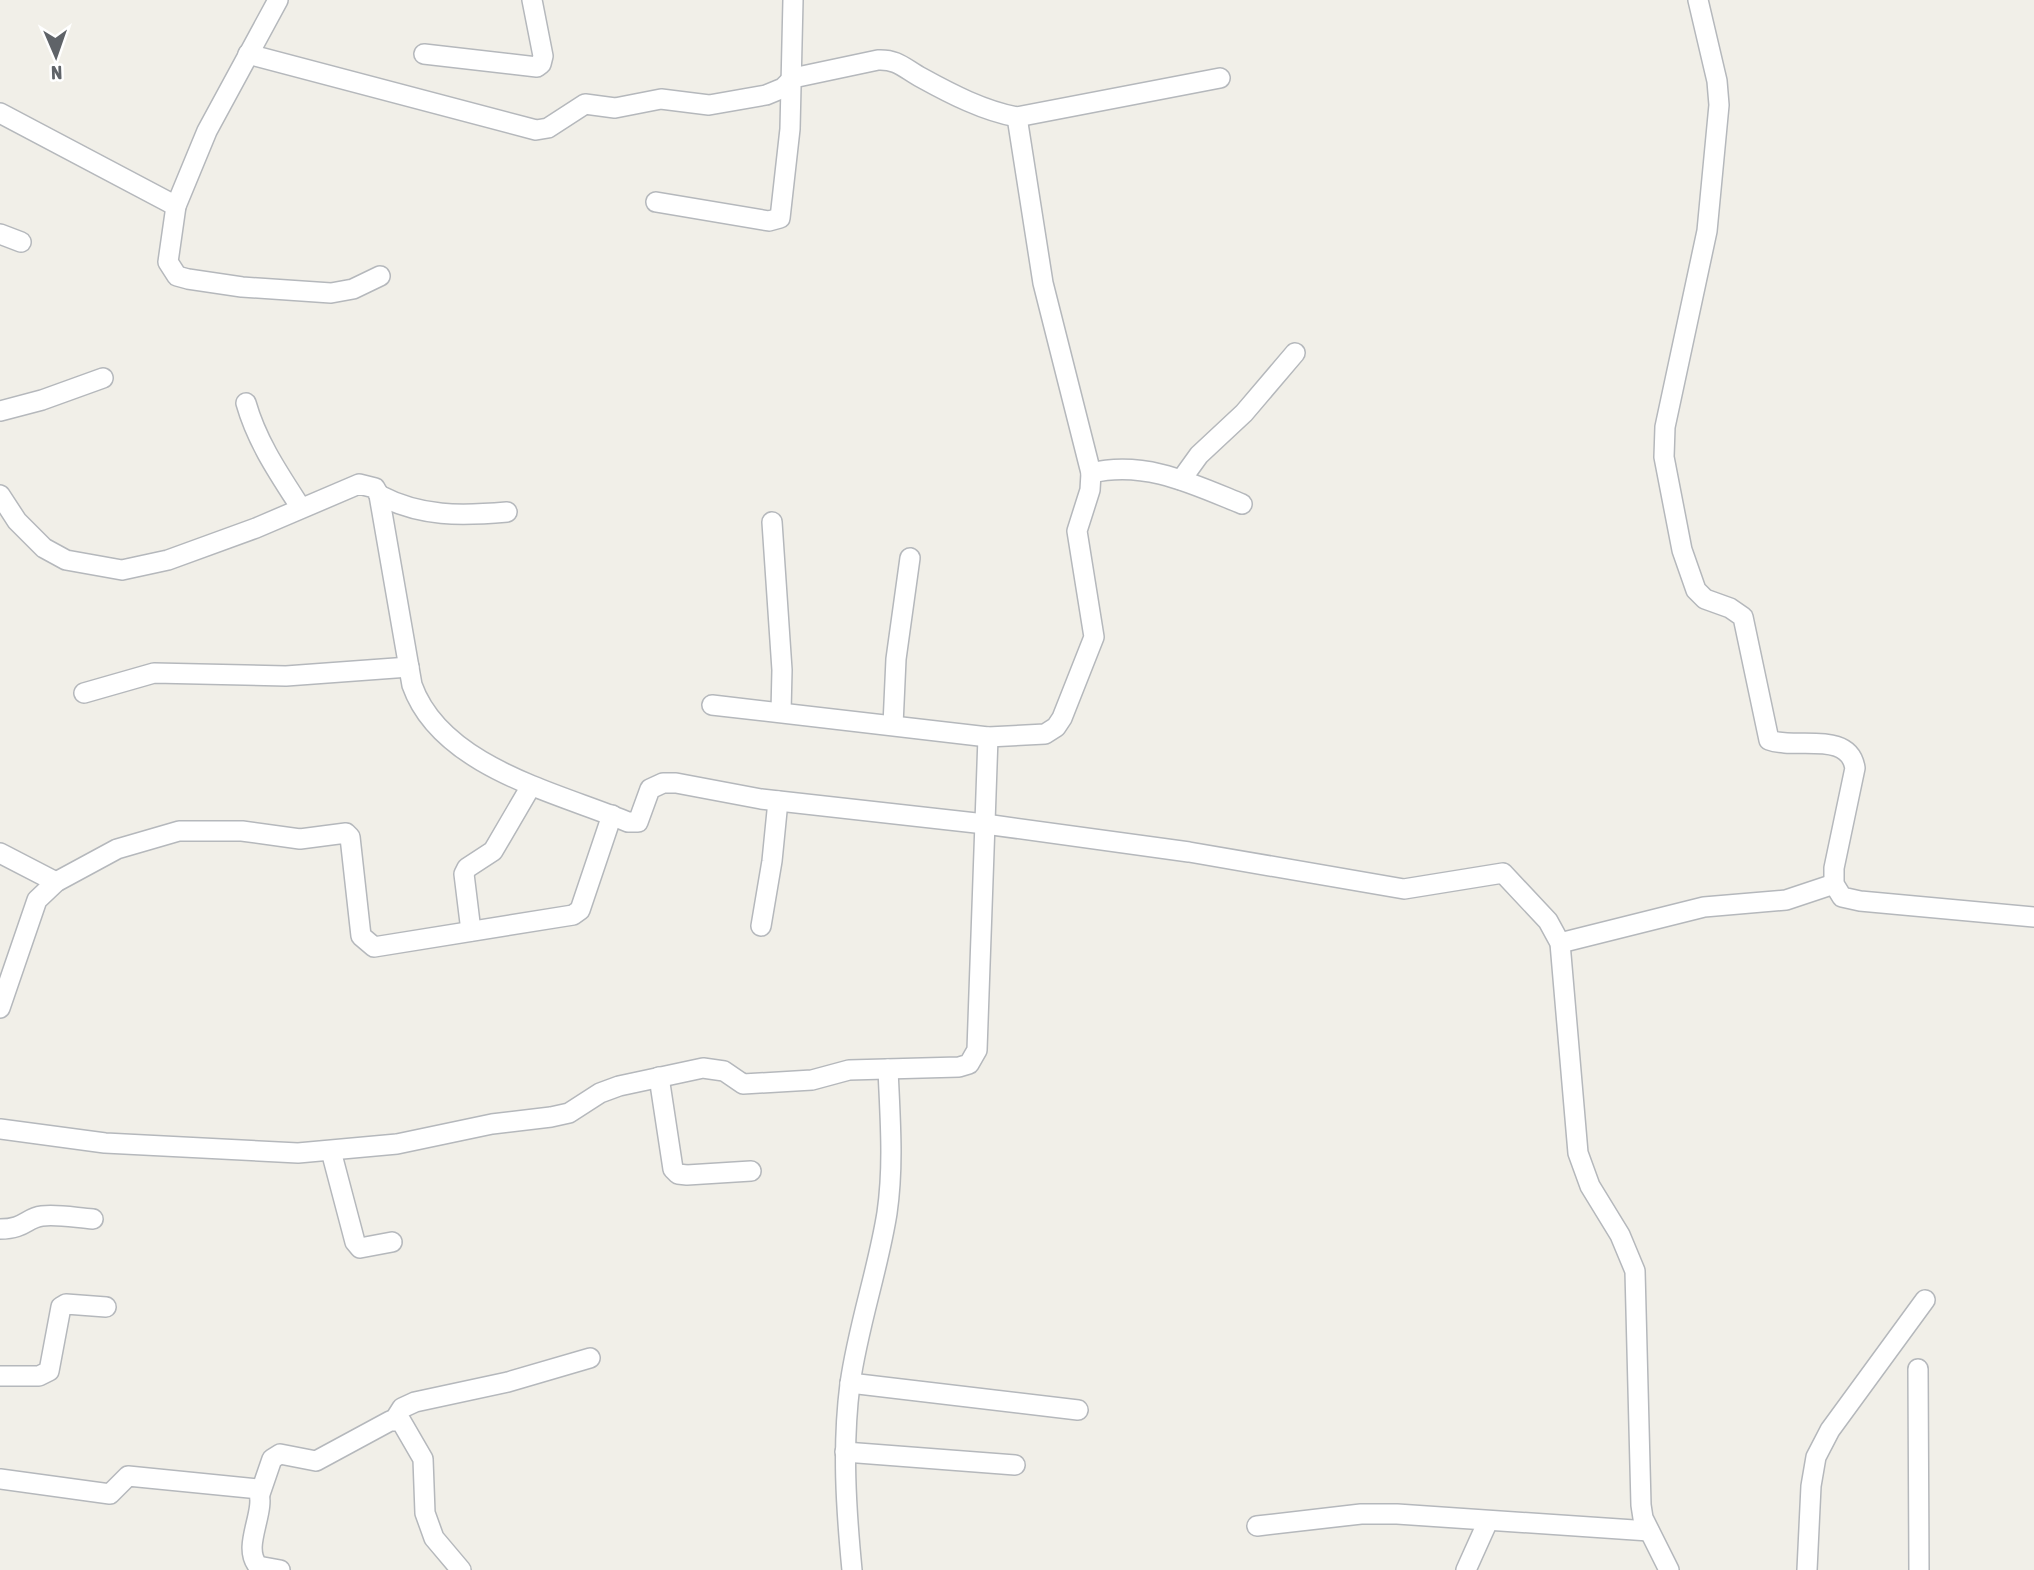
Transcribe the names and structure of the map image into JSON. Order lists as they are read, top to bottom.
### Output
{
  "north": "bottom"
}
